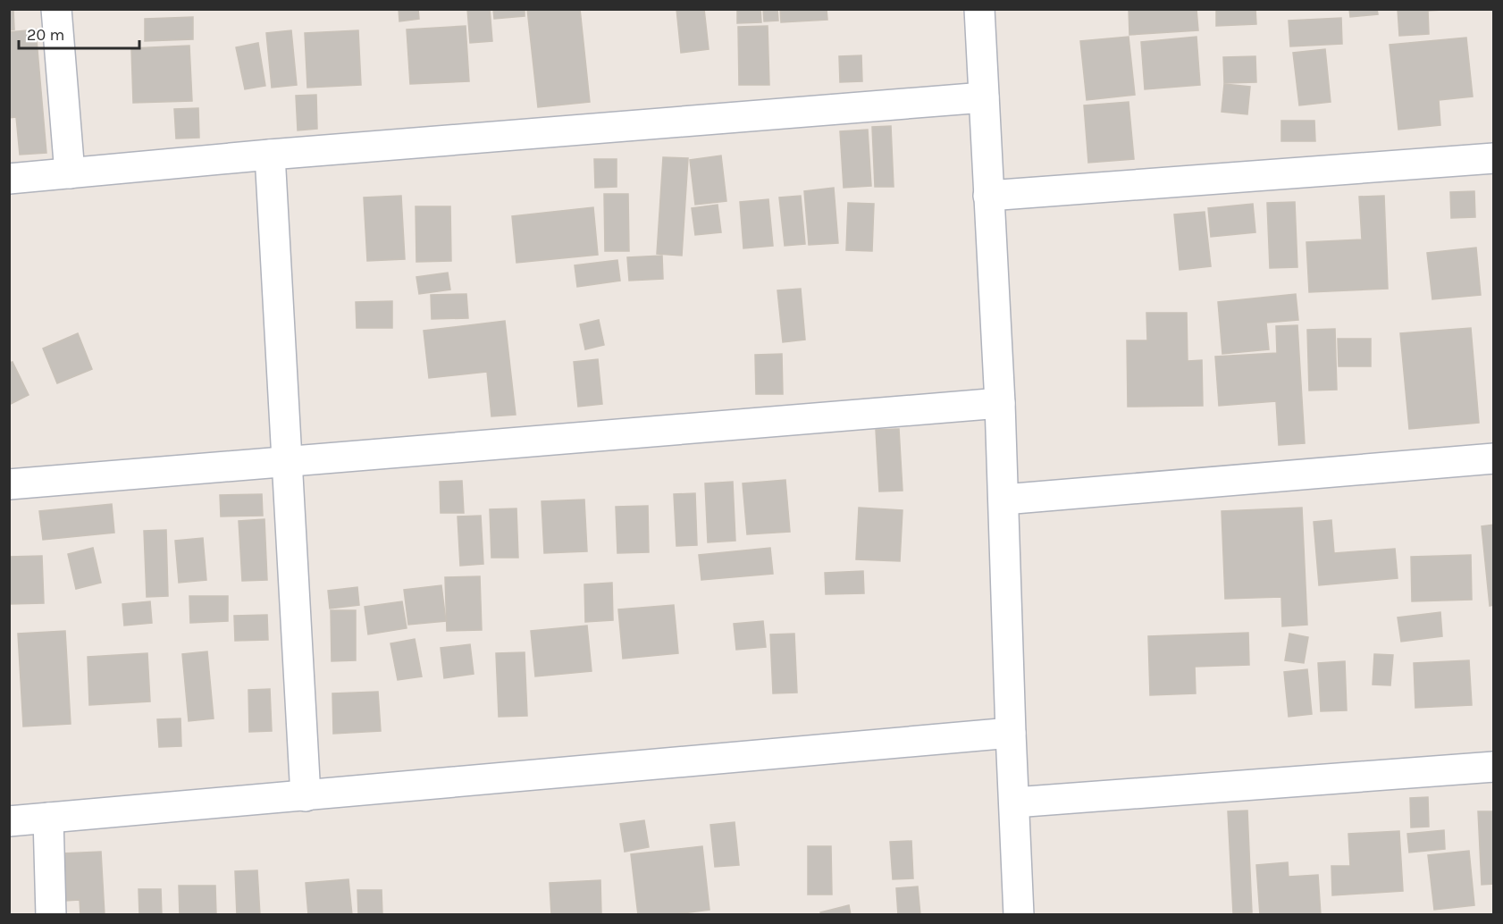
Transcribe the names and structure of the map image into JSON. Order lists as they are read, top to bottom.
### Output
{
  "scale_bar": "20 m"
}
